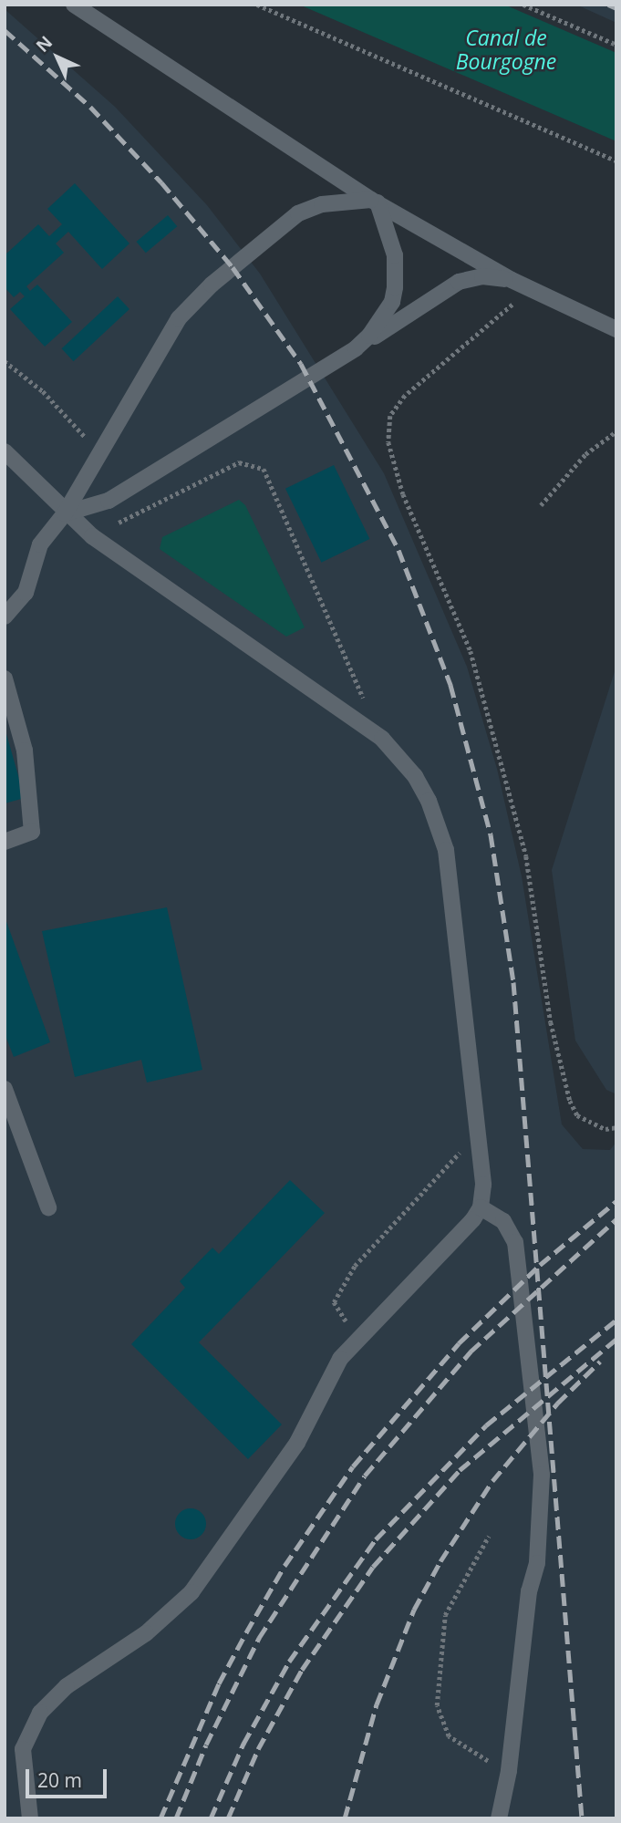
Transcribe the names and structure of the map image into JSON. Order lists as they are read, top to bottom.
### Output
{
  "water": ["Canal de Bourgogne"],
  "scale_bar": "20 m",
  "north": "top left"
}
